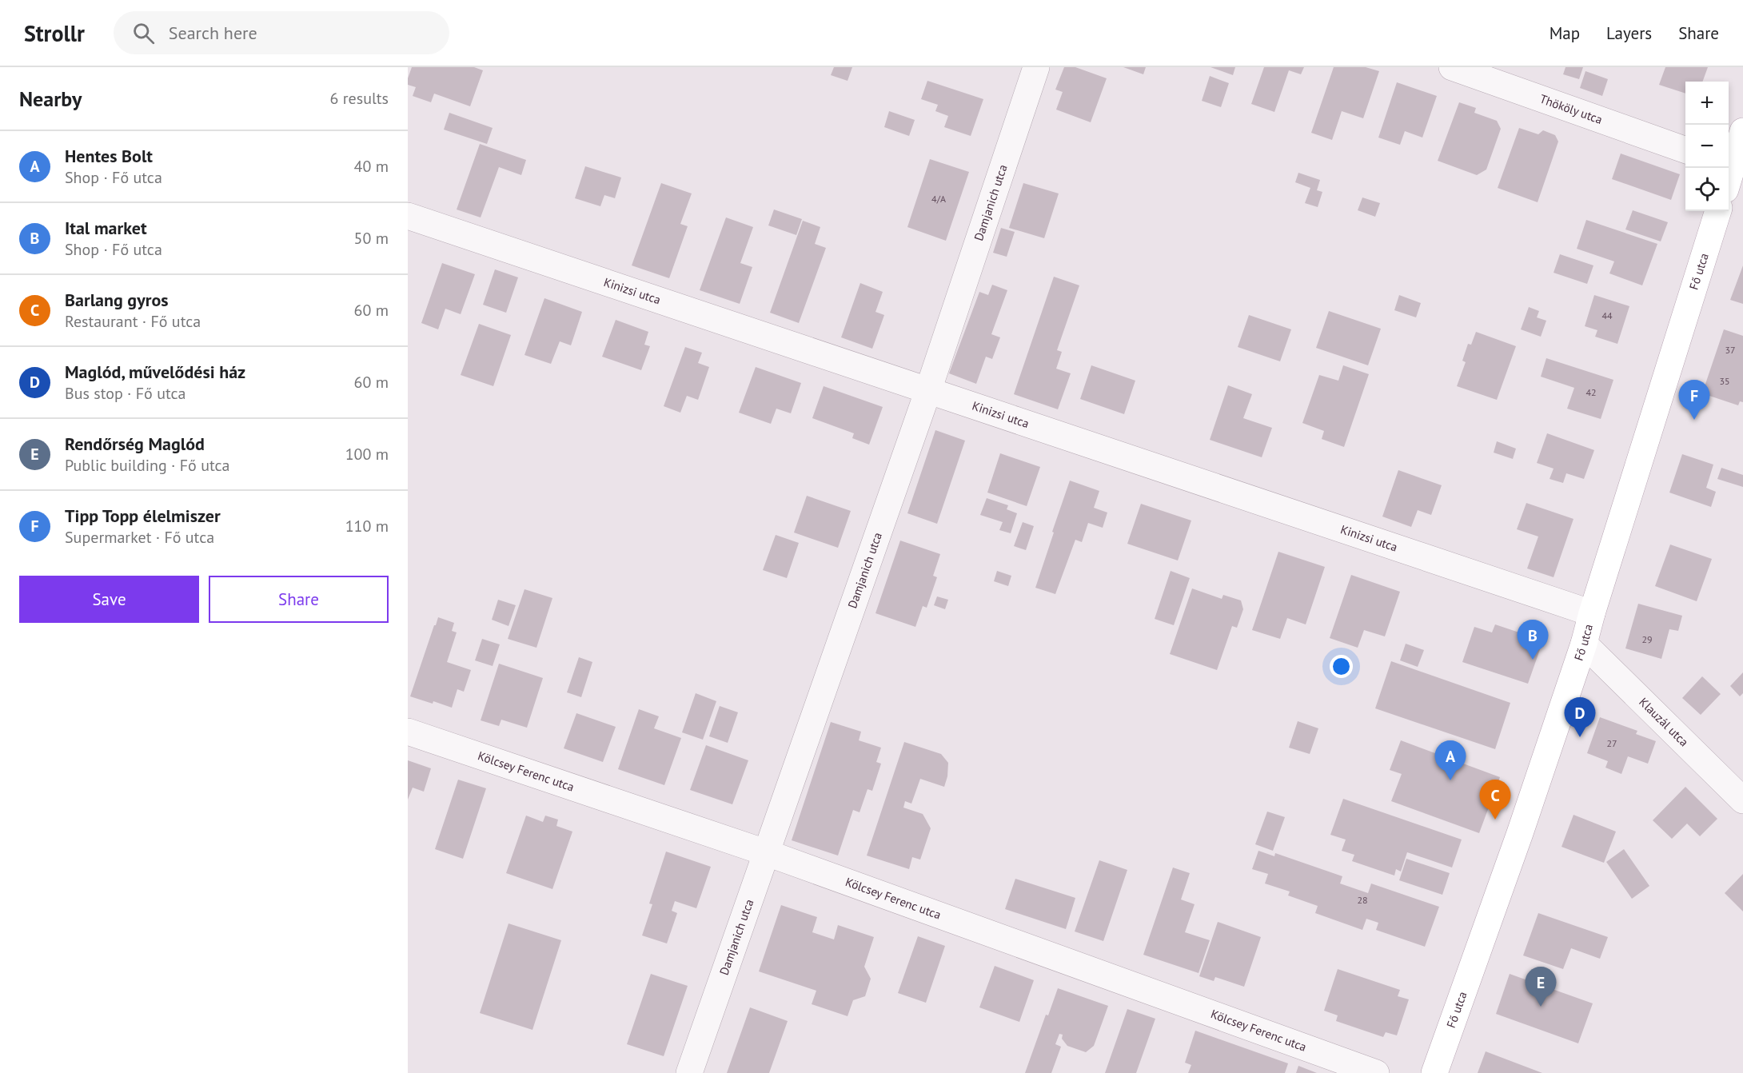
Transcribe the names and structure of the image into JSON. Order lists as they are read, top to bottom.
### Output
{
  "streets": {
    "main road": ["Fő utca"],
    "street": [
      "Thököly utca",
      "Damjanich utca",
      "Kinizsi utca",
      "Klauzál utca",
      "Kölcsey Ferenc utca"
    ]
  },
  "crossings": [
    ["Damjanich utca", "Kinizsi utca"],
    ["Damjanich utca", "Kölcsey Ferenc utca"],
    ["Fő utca", "Kinizsi utca"],
    ["Fő utca", "Klauzál utca"]
  ],
  "house_numbers": [
    "4/A",
    "44",
    "37",
    "35",
    "42",
    "29",
    "27",
    "28"
  ],
  "page": {
    "header": "Strollr",
    "search": "Search here",
    "nav": ["Map", "Layers", "Share"],
    "heading": ["Nearby", "6 results"],
    "map_buttons": ["+", "−"],
    "list": [
      {
        "mark": "A",
        "name": "Hentes Bolt",
        "note": "Shop · Fő utca",
        "value": "40 m"
      },
      {
        "mark": "B",
        "name": "Ital market",
        "note": "Shop · Fő utca",
        "value": "50 m"
      },
      {
        "mark": "C",
        "name": "Barlang gyros",
        "note": "Restaurant · Fő utca",
        "value": "60 m"
      },
      {
        "mark": "D",
        "name": "Maglód, művelődési ház",
        "note": "Bus stop · Fő utca",
        "value": "60 m"
      },
      {
        "mark": "E",
        "name": "Rendőrség Maglód",
        "note": "Public building · Fő utca",
        "value": "100 m"
      },
      {
        "mark": "F",
        "name": "Tipp Topp élelmiszer",
        "note": "Supermarket · Fő utca",
        "value": "110 m"
      }
    ],
    "pins": [
      "F",
      "B",
      "D",
      "A",
      "C",
      "E"
    ],
    "buttons": ["Save", "Share"]
  }
}
